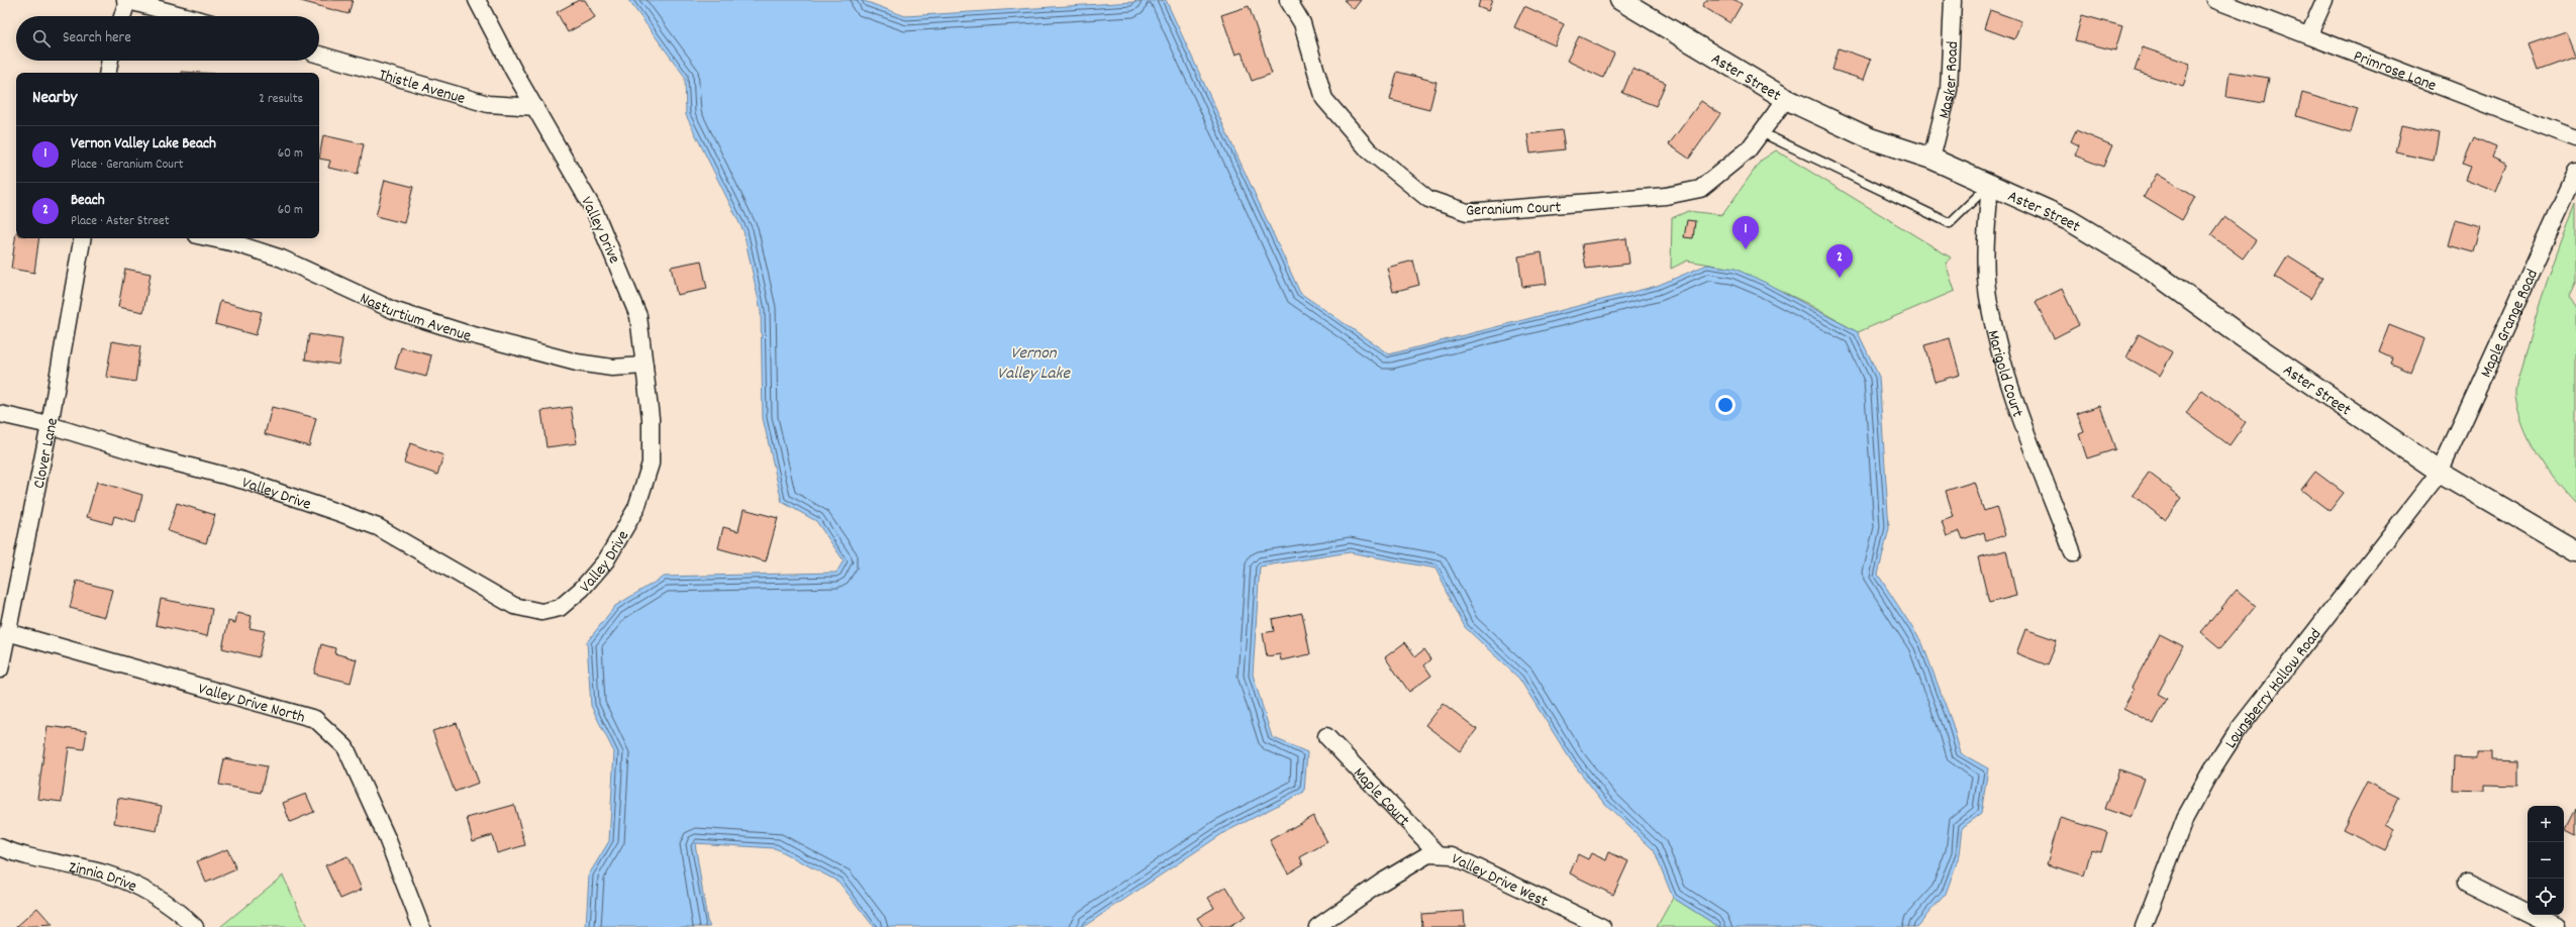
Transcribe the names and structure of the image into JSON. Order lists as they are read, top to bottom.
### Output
{
  "streets": {
    "street": [
      "Primrose Lane",
      "Aster Street",
      "Masker Road",
      "Thistle Avenue",
      "Geranium Court",
      "Valley Drive",
      "Nasturtium Avenue",
      "Maple Grange Road",
      "Marigold Court",
      "Clover Lane",
      "Lounsberry Hollow Road",
      "Valley Drive North",
      "Maple Court",
      "Zinnia Drive",
      "Valley Drive West"
    ]
  },
  "crossings": [
    ["Aster Street", "Masker Road"],
    ["Aster Street", "Geranium Court"],
    ["Aster Street", "Maple Grange Road"],
    ["Aster Street", "Marigold Court"],
    ["Aster Street", "Lounsberry Hollow Road"],
    ["Thistle Avenue", "Valley Drive"],
    ["Valley Drive", "Nasturtium Avenue"],
    ["Valley Drive", "Clover Lane"],
    ["Maple Grange Road", "Lounsberry Hollow Road"],
    ["Clover Lane", "Valley Drive North"],
    ["Maple Court", "Valley Drive West"]
  ],
  "water": ["Vernon Valley Lake"],
  "page": {
    "search": "Search here",
    "heading": ["Nearby", "2 results"],
    "list": [
      {
        "mark": "1",
        "name": "Vernon Valley Lake Beach",
        "note": "Place · Geranium Court",
        "value": "60 m"
      },
      {
        "mark": "2",
        "name": "Beach",
        "note": "Place · Aster Street",
        "value": "60 m"
      }
    ],
    "pins": ["1", "2"],
    "map_buttons": ["+", "−"]
  }
}
